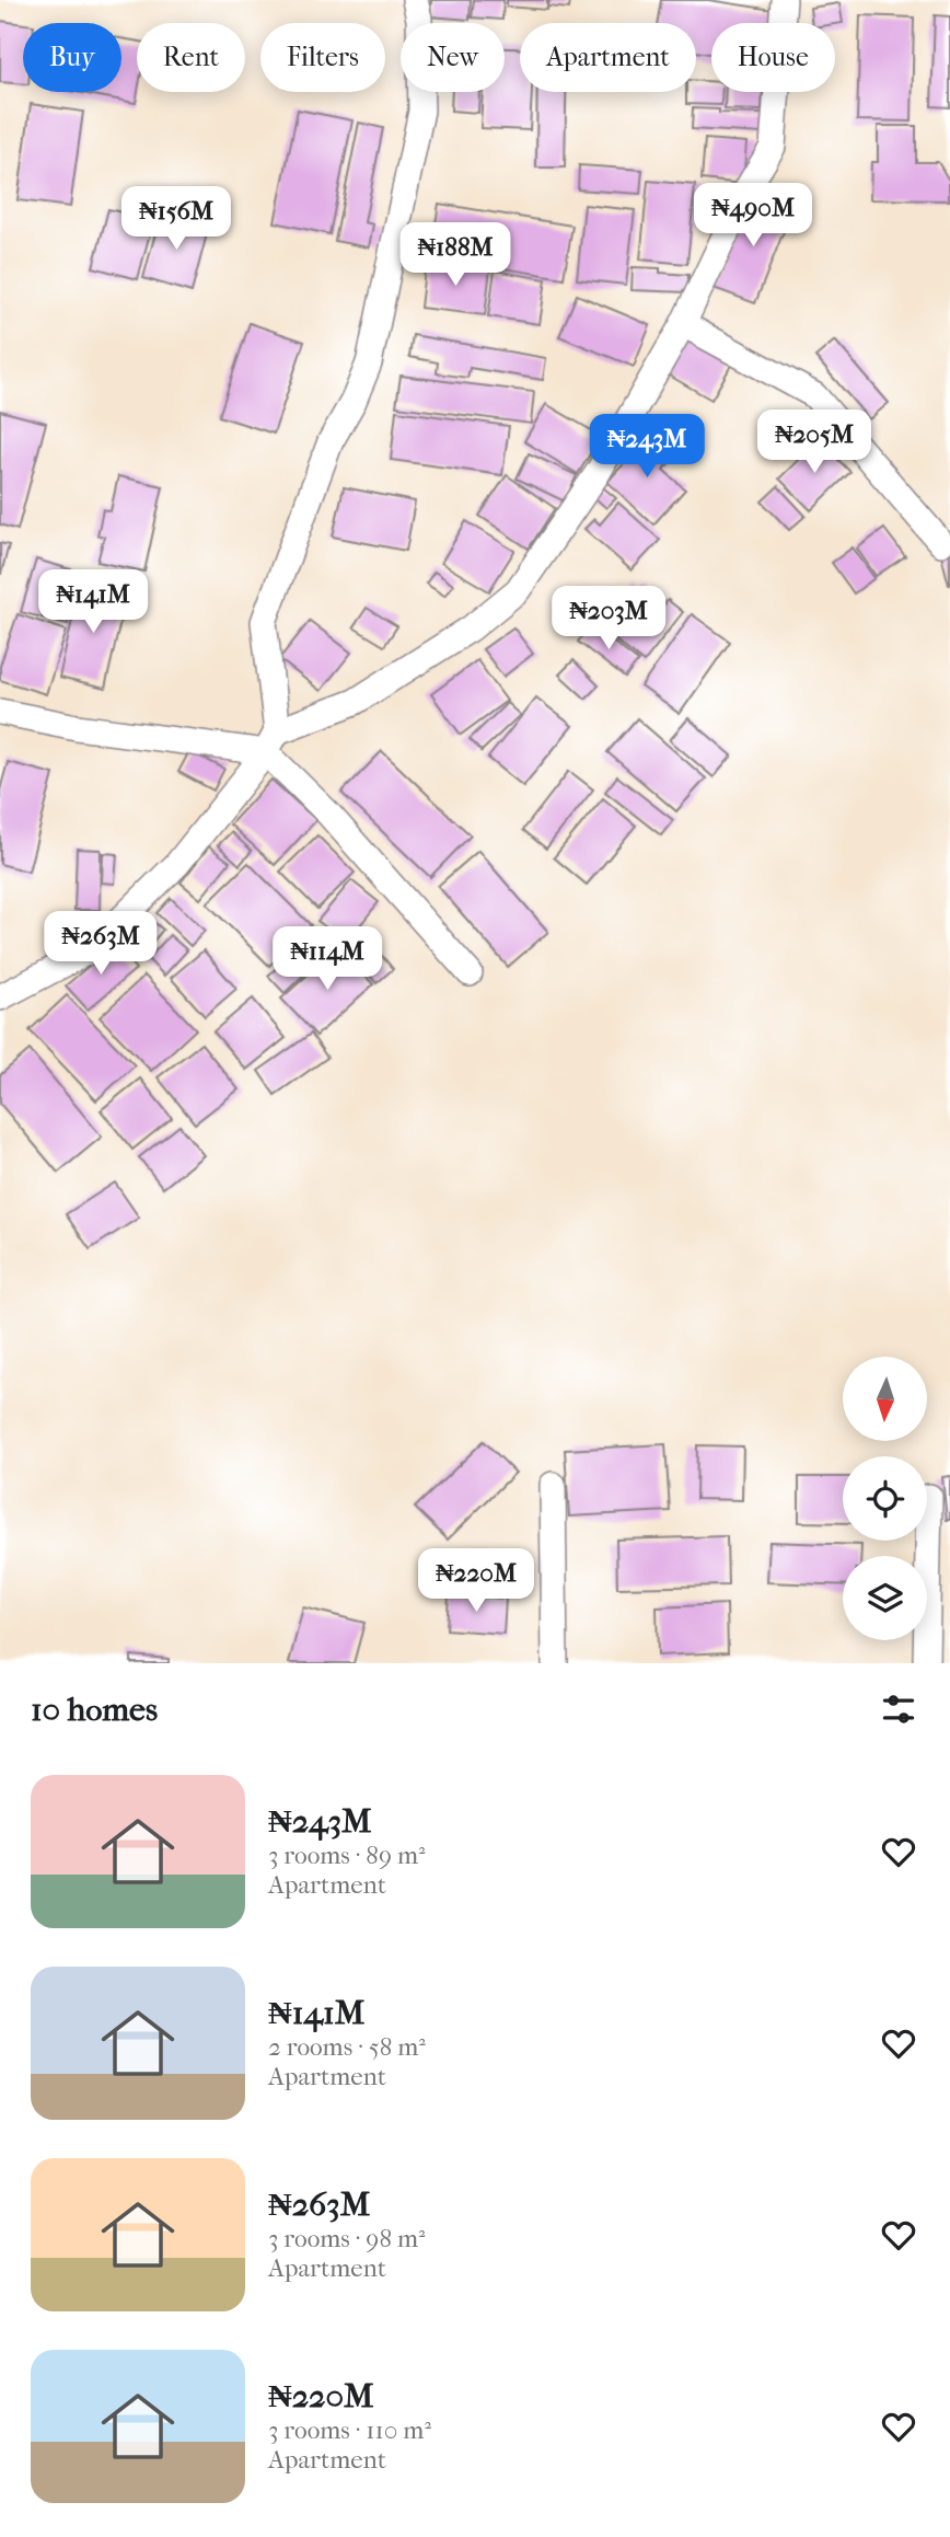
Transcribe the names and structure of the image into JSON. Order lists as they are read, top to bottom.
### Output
{
  "north": "bottom",
  "page": {
    "chip": [
      "Buy",
      "Rent",
      "Filters",
      "New",
      "Apartment",
      "House"
    ],
    "price": [
      "₦490M",
      "₦156M",
      "₦188M",
      "₦205M",
      "₦243M",
      "₦141M",
      "₦203M",
      "₦263M",
      "₦114M",
      "₦220M"
    ],
    "heading": "10 homes",
    "list": [
      {
        "name": "₦243M",
        "note": "3 rooms · 89 m² · Apartment"
      },
      {
        "name": "₦141M",
        "note": "2 rooms · 58 m² · Apartment"
      },
      {
        "name": "₦263M",
        "note": "3 rooms · 98 m² · Apartment"
      },
      {
        "name": "₦220M",
        "note": "3 rooms · 110 m² · Apartment"
      }
    ]
  }
}
